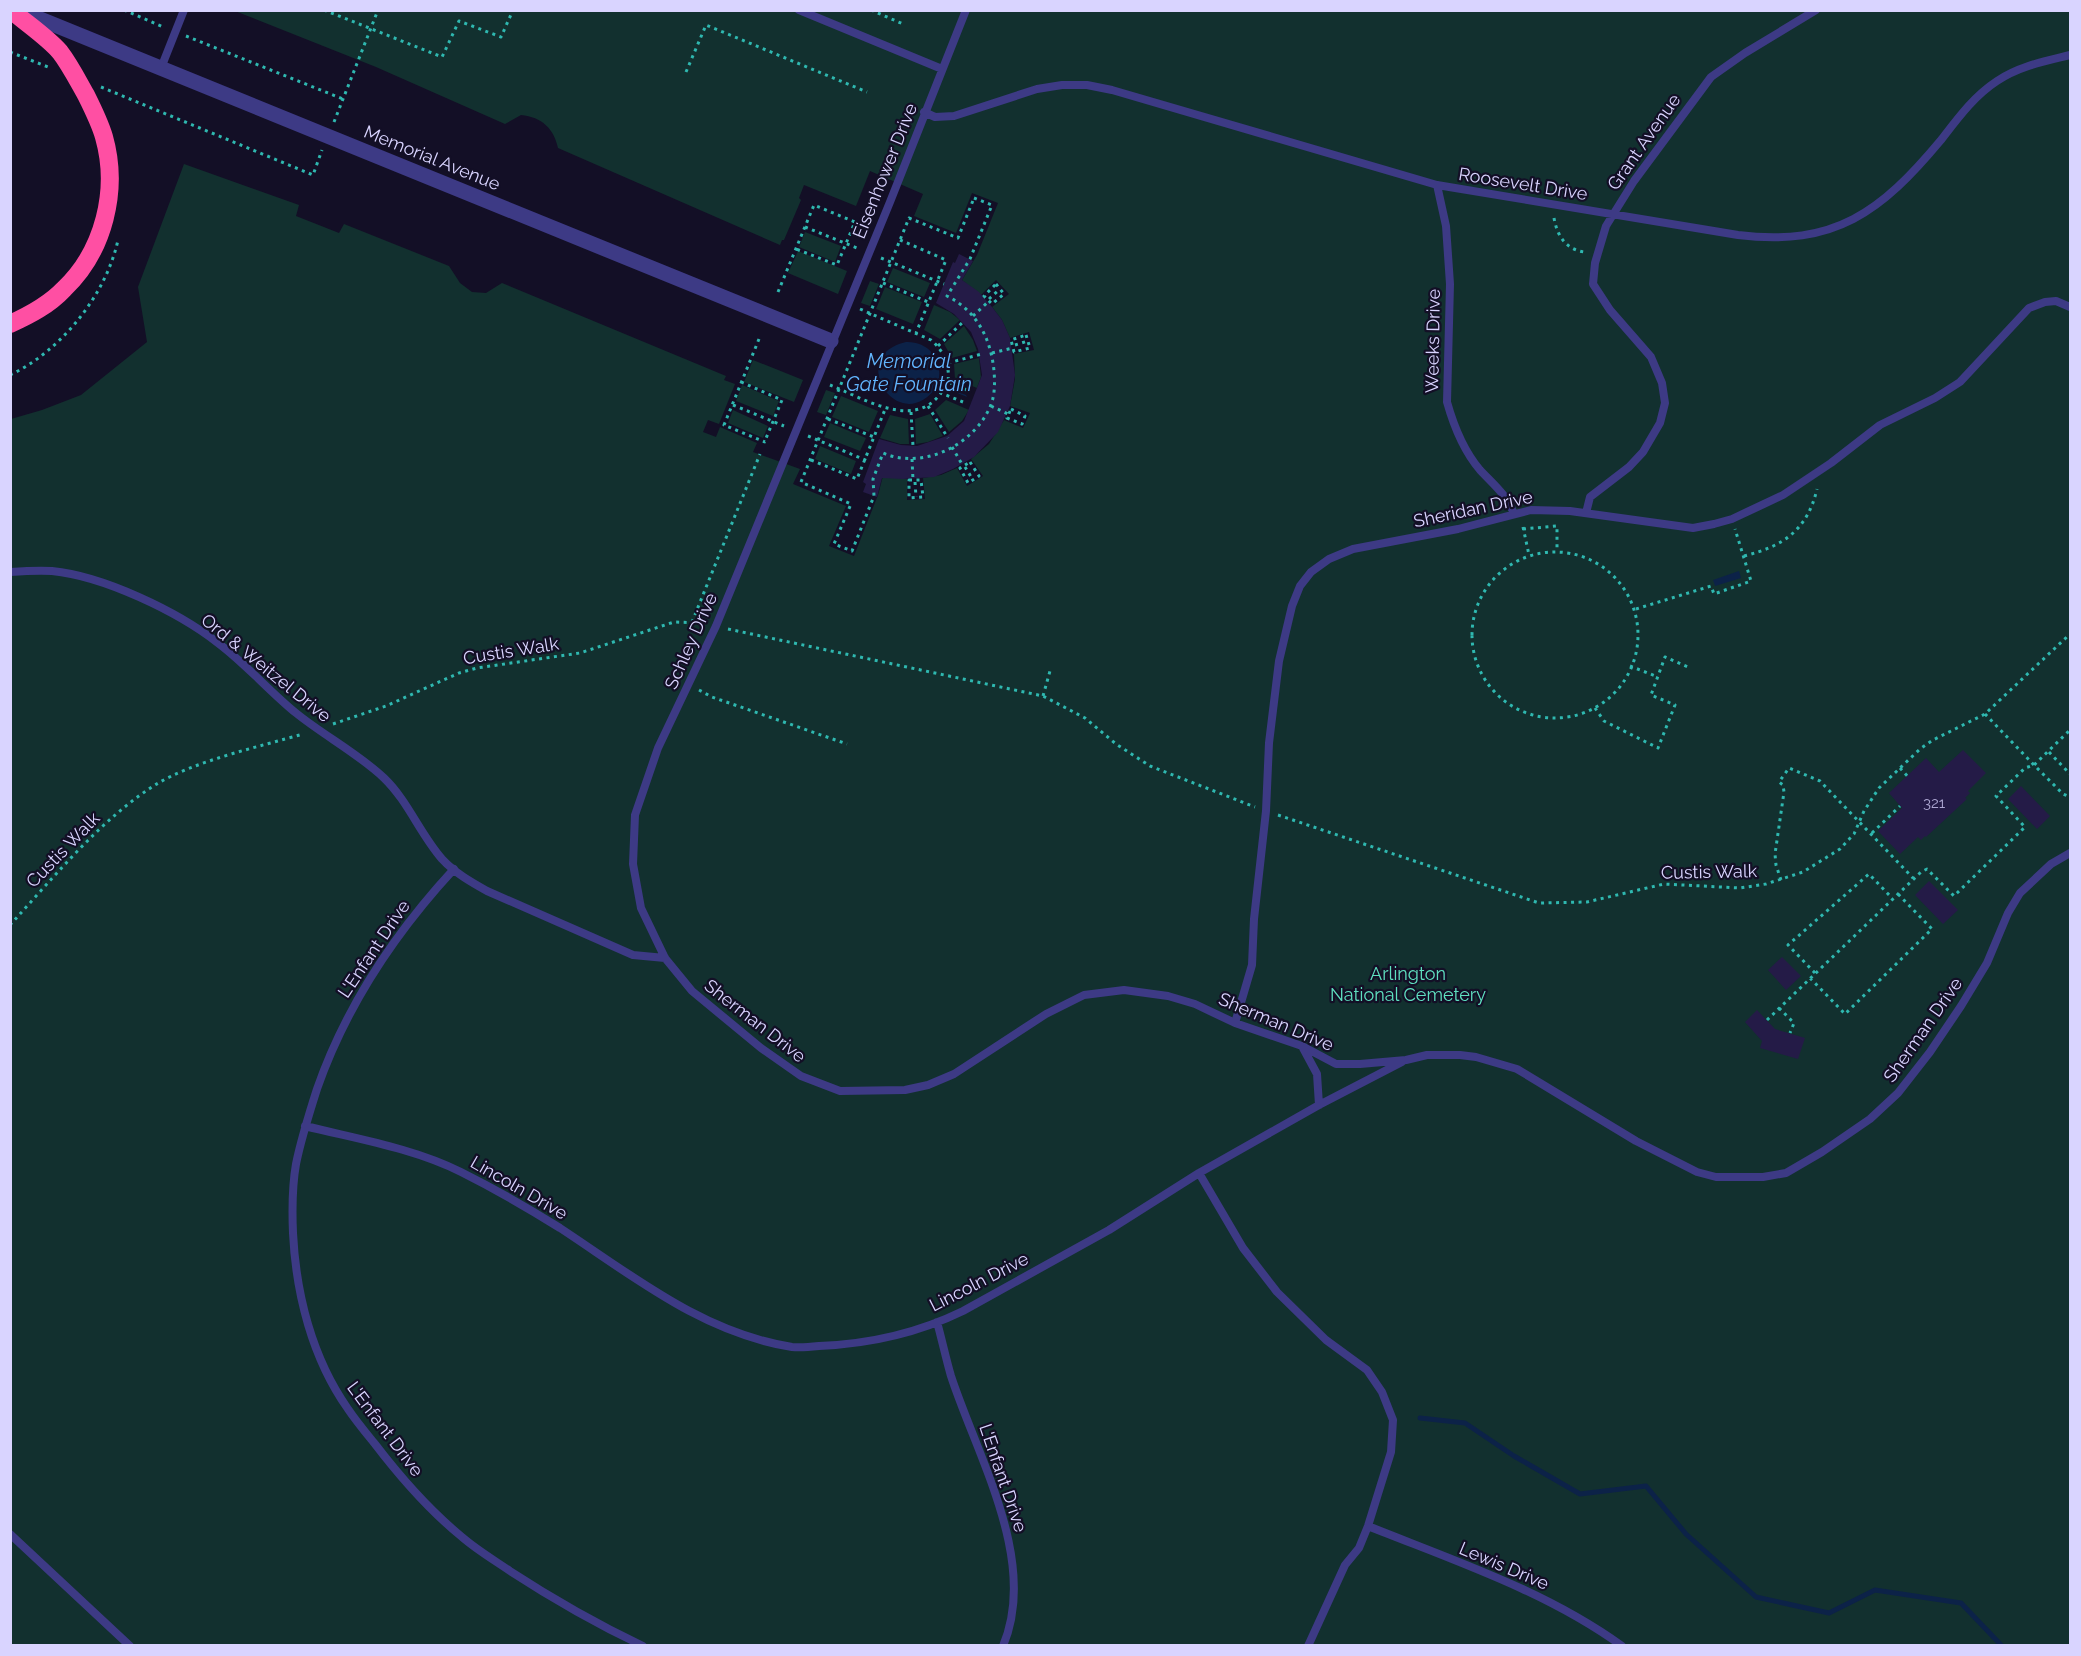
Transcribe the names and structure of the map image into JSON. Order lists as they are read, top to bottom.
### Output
{
  "streets": {
    "street": ["Memorial Avenue"],
    "lane": [
      "Grant Avenue",
      "Eisenhower Drive",
      "Roosevelt Drive",
      "Weeks Drive",
      "Sheridan Drive",
      "Schley Drive",
      "Ord & Weitzel Drive",
      "L'Enfant Drive",
      "Sherman Drive",
      "Lincoln Drive",
      "Lewis Drive"
    ],
    "path": ["Custis Walk"]
  },
  "crossings": [
    ["Grant Avenue", "Roosevelt Drive"],
    ["Grant Avenue", "Sheridan Drive"],
    ["Memorial Avenue", "Eisenhower Drive"],
    ["Memorial Avenue", "Schley Drive"],
    ["Eisenhower Drive", "Roosevelt Drive"],
    ["Eisenhower Drive", "Schley Drive"],
    ["Roosevelt Drive", "Weeks Drive"],
    ["Weeks Drive", "Sheridan Drive"],
    ["Sheridan Drive", "Custis Walk"],
    ["Sheridan Drive", "Sherman Drive"],
    ["Schley Drive", "Sherman Drive"],
    ["Ord & Weitzel Drive", "L'Enfant Drive"],
    ["L'Enfant Drive", "Lincoln Drive"],
    ["Sherman Drive", "Lincoln Drive"]
  ],
  "water": ["Memorial Gate Fountain"],
  "parks": ["Arlington National Cemetery"],
  "house_numbers": ["321"]
}
